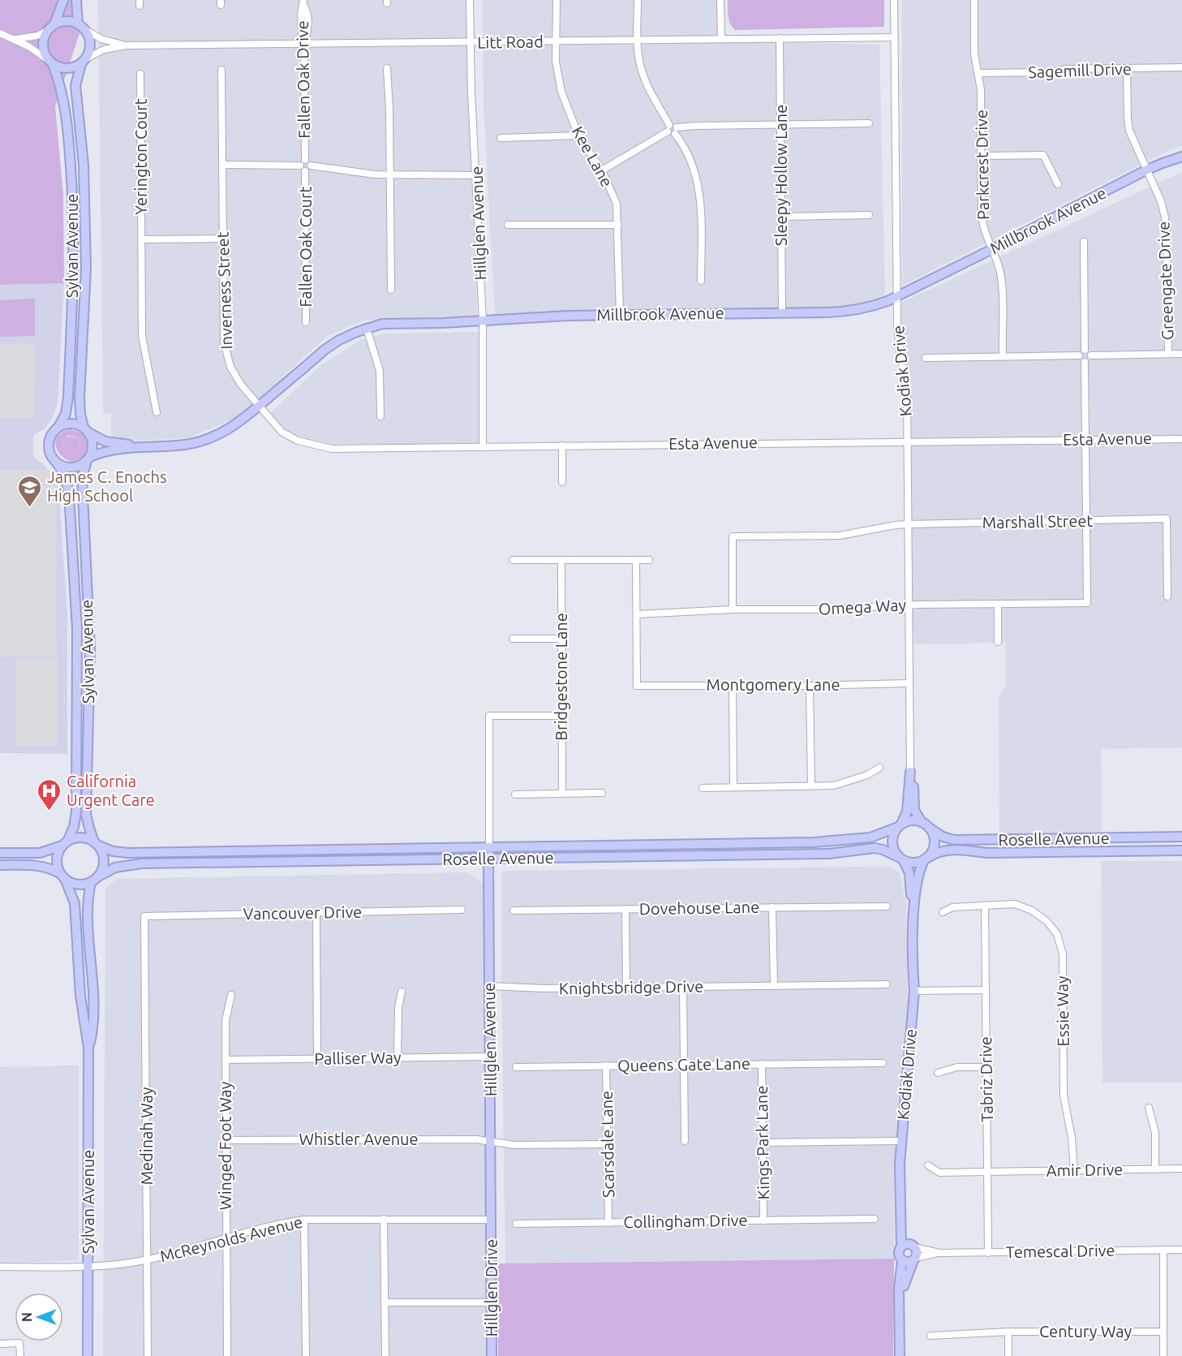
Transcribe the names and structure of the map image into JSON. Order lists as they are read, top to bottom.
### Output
{
  "streets": {
    "main road": [
      "Millbrook Avenue",
      "Hillglen Avenue",
      "Sylvan Avenue",
      "Kodiak Drive",
      "Roselle Avenue",
      "Hillglen Drive"
    ],
    "street": [
      "Litt Road",
      "Sagemill Drive",
      "Fallen Oak Drive",
      "Yerington Court",
      "Kee Lane",
      "Parkcrest Drive",
      "Sleepy Hollow Lane",
      "Fallen Oak Court",
      "Greengate Drive",
      "Inverness Street",
      "Esta Avenue",
      "Marshall Street",
      "Omega Way",
      "Bridgestone Lane",
      "Montgomery Lane",
      "Dovehouse Lane",
      "Vancouver Drive",
      "Knightsbridge Drive",
      "Essie Way",
      "Palliser Way",
      "Queens Gate Lane",
      "Tabriz Drive",
      "Medinah Way",
      "Whistler Avenue",
      "Kings Park Lane",
      "Scarsdale Lane",
      "Winged Foot Way",
      "Amir Drive",
      "Collingham Drive",
      "McReynolds Avenue",
      "Temescal Drive",
      "Century Way"
    ]
  },
  "crossings": [
    ["Litt Road", "Fallen Oak Drive"],
    ["Litt Road", "Kee Lane"],
    ["Litt Road", "Sleepy Hollow Lane"],
    ["Litt Road", "Hillglen Avenue"],
    ["Litt Road", "Sylvan Avenue"],
    ["Litt Road", "Kodiak Drive"],
    ["Sagemill Drive", "Parkcrest Drive"],
    ["Sagemill Drive", "Greengate Drive"],
    ["Fallen Oak Drive", "Fallen Oak Court"],
    ["Kee Lane", "Millbrook Avenue"],
    ["Parkcrest Drive", "Millbrook Avenue"],
    ["Sleepy Hollow Lane", "Millbrook Avenue"],
    ["Millbrook Avenue", "Hillglen Avenue"],
    ["Millbrook Avenue", "Sylvan Avenue"],
    ["Millbrook Avenue", "Greengate Drive"],
    ["Millbrook Avenue", "Inverness Street"],
    ["Millbrook Avenue", "Kodiak Drive"],
    ["Millbrook Avenue", "Esta Avenue"],
    ["Hillglen Avenue", "Esta Avenue"],
    ["Hillglen Avenue", "Roselle Avenue"],
    ["Hillglen Avenue", "Knightsbridge Drive"],
    ["Hillglen Avenue", "Palliser Way"],
    ["Hillglen Avenue", "Whistler Avenue"],
    ["Hillglen Avenue", "McReynolds Avenue"],
    ["Hillglen Avenue", "Hillglen Drive"],
    ["Sylvan Avenue", "Roselle Avenue"],
    ["Sylvan Avenue", "McReynolds Avenue"],
    ["Inverness Street", "Esta Avenue"],
    ["Kodiak Drive", "Esta Avenue"],
    ["Kodiak Drive", "Marshall Street"],
    ["Kodiak Drive", "Omega Way"],
    ["Kodiak Drive", "Montgomery Lane"],
    ["Kodiak Drive", "Roselle Avenue"],
    ["Kodiak Drive", "Temescal Drive"],
    ["Marshall Street", "Omega Way"],
    ["Omega Way", "Montgomery Lane"],
    ["Vancouver Drive", "Medinah Way"],
    ["Essie Way", "Tabriz Drive"],
    ["Essie Way", "Amir Drive"],
    ["Palliser Way", "Winged Foot Way"],
    ["Queens Gate Lane", "Kings Park Lane"],
    ["Queens Gate Lane", "Scarsdale Lane"],
    ["Tabriz Drive", "Amir Drive"],
    ["Tabriz Drive", "Temescal Drive"],
    ["Medinah Way", "McReynolds Avenue"],
    ["Whistler Avenue", "Scarsdale Lane"],
    ["Whistler Avenue", "Winged Foot Way"],
    ["Kings Park Lane", "Collingham Drive"],
    ["Scarsdale Lane", "Collingham Drive"],
    ["Winged Foot Way", "McReynolds Avenue"],
    ["McReynolds Avenue", "Hillglen Drive"]
  ],
  "places": {
    "school or university": ["James C. Enochs High School"],
    "hospital": ["California Urgent Care"]
  },
  "north": "left"
}
